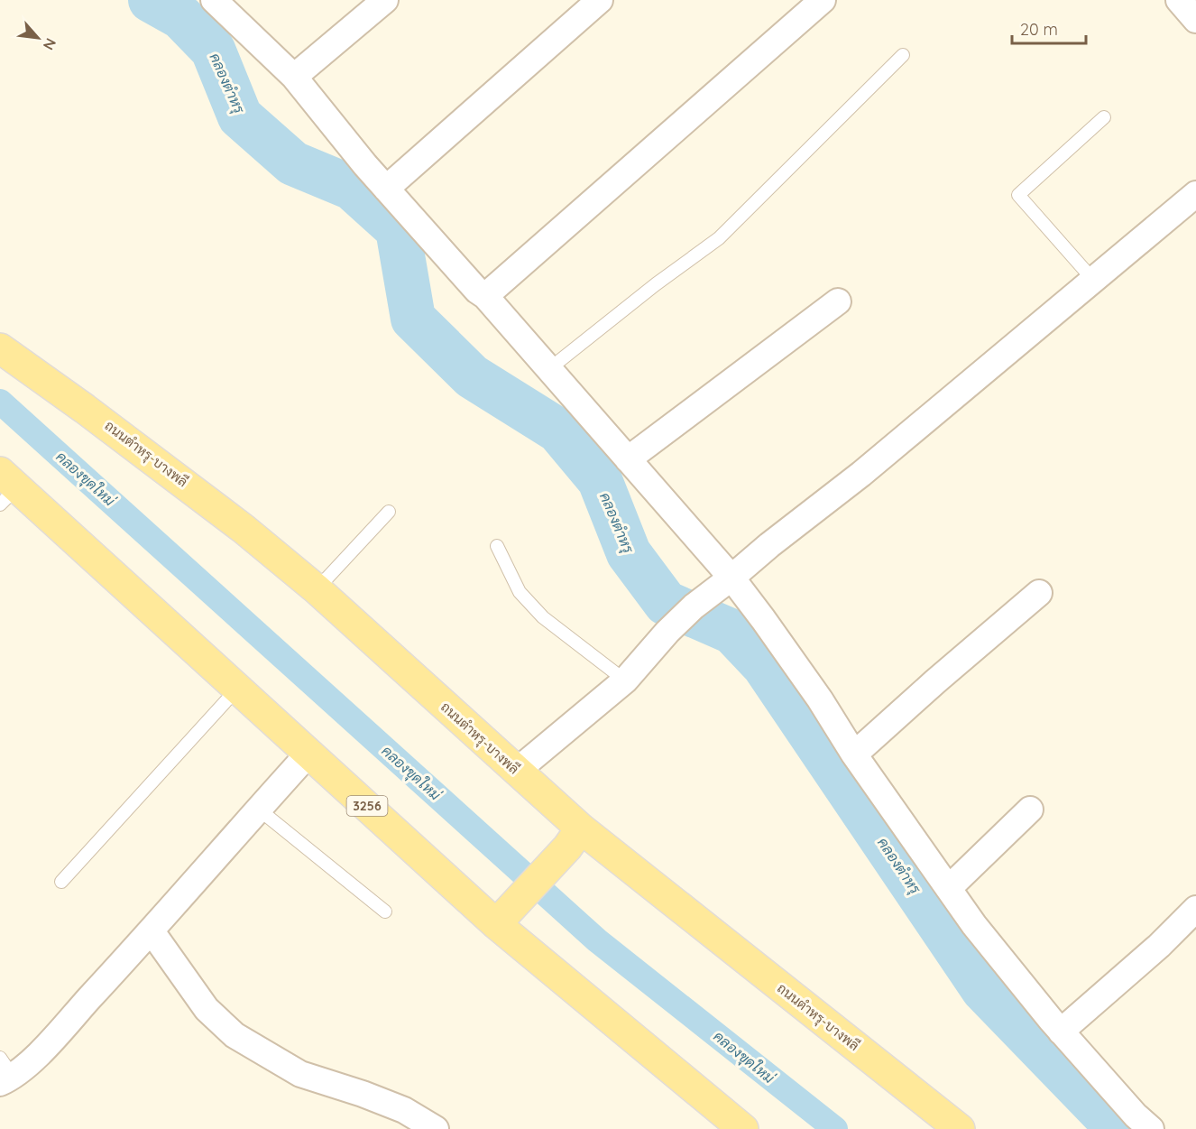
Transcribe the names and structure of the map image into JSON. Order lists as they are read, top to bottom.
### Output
{
  "streets": {
    "main road": ["ถนนตำหรุ-บางพลี", "3256"]
  },
  "water": ["คลองตำหรุ", "คลองขุดใหม่"],
  "scale_bar": "20 m",
  "north": "bottom right"
}
